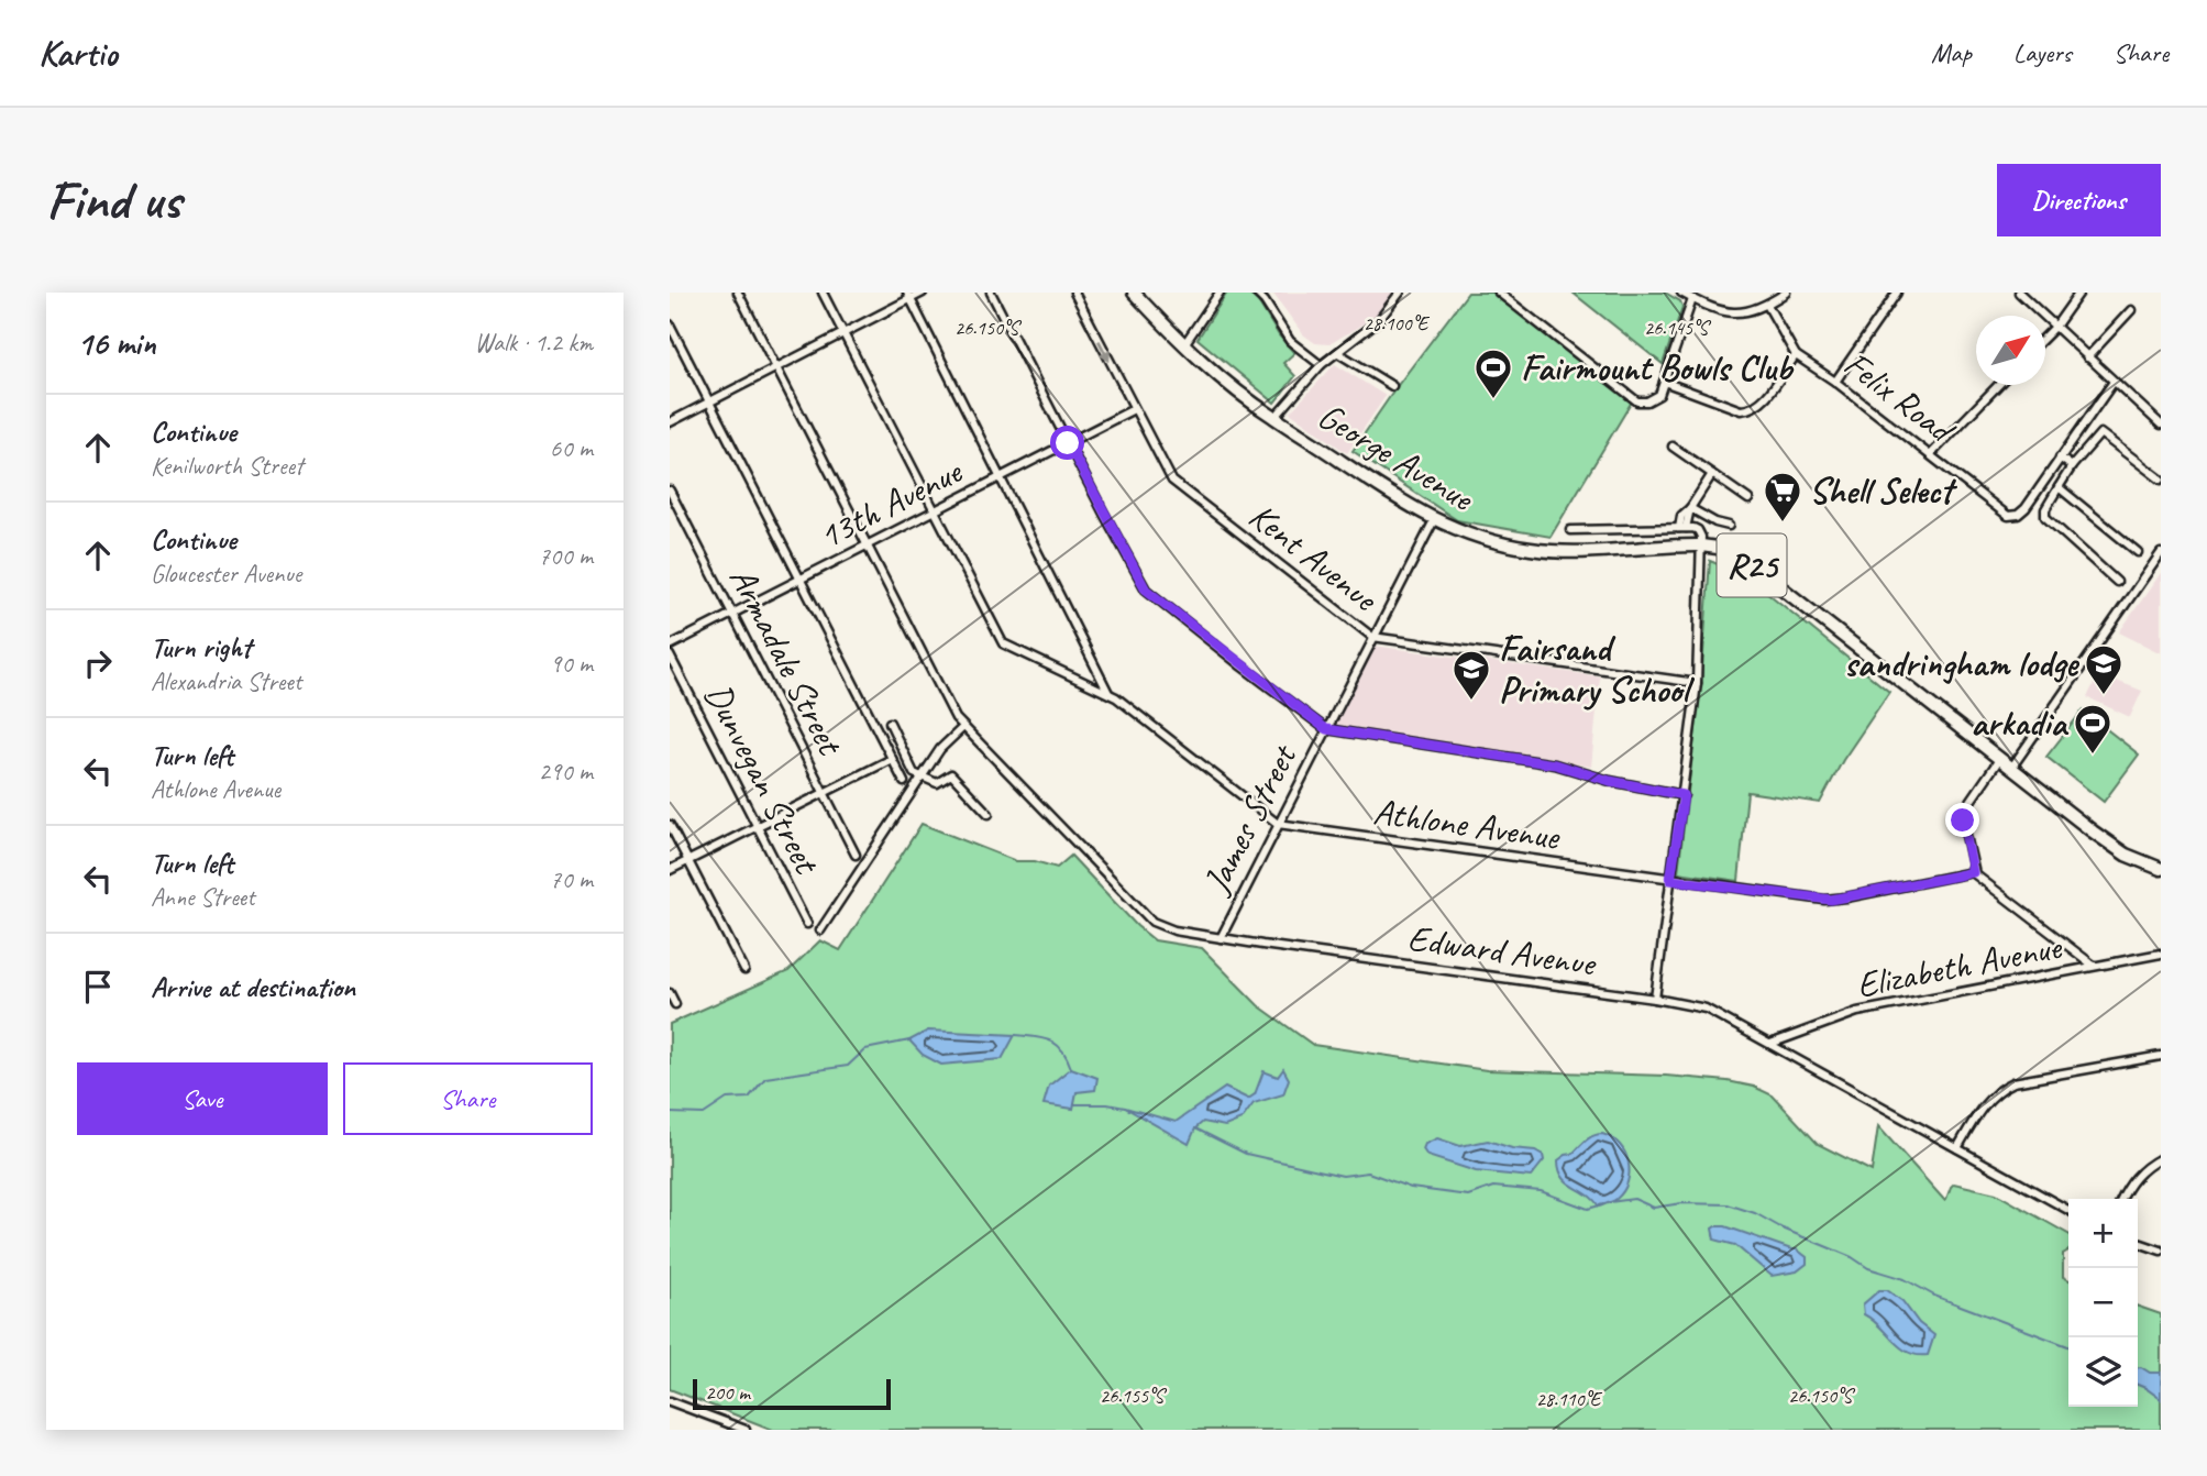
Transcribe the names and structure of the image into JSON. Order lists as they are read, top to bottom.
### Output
{
  "streets": {
    "main road": ["George Avenue", "R25"],
    "street": [
      "Felix Road",
      "13th Avenue",
      "Kent Avenue",
      "Armadale Street",
      "Dunvegan Street",
      "James Street",
      "Athlone Avenue",
      "Edward Avenue",
      "Elizabeth Avenue"
    ]
  },
  "crossings": [
    ["George Avenue", "R25"],
    ["George Avenue", "James Street"],
    ["13th Avenue", "Kent Avenue"],
    ["13th Avenue", "Armadale Street"],
    ["13th Avenue", "Athlone Avenue"],
    ["13th Avenue", "Edward Avenue"],
    ["Kent Avenue", "James Street"],
    ["James Street", "Athlone Avenue"],
    ["James Street", "Edward Avenue"],
    ["Edward Avenue", "Elizabeth Avenue"]
  ],
  "places": {
    "sports": ["Fairmount Bowls Club", "arkadia"],
    "supermarket": ["Shell Select"],
    "school or university": ["sandringham lodge", "Fairsand Primary School"]
  },
  "scale_bar": "200 m",
  "north": "top right",
  "page": {
    "header": "Kartio",
    "nav": ["Map", "Layers", "Share"],
    "buttons": [
      "Directions",
      ["Save", "Share"]
    ],
    "title": "Find us",
    "heading": ["16 min", "Walk · 1.2 km"],
    "list": [
      ["Continue", "Kenilworth Street", "60 m"],
      ["Continue", "Gloucester Avenue", "700 m"],
      ["Turn right", "Alexandria Street", "90 m"],
      ["Turn left", "Athlone Avenue", "290 m"],
      ["Turn left", "Anne Street", "70 m"],
      "Arrive at destination"
    ],
    "map_buttons": ["+", "−"],
    "scale": "200 m"
  },
  "coordinates": [
    "28.100°E",
    "26.150°S",
    "26.145°S",
    "26.155°S",
    "28.110°E"
  ]
}
